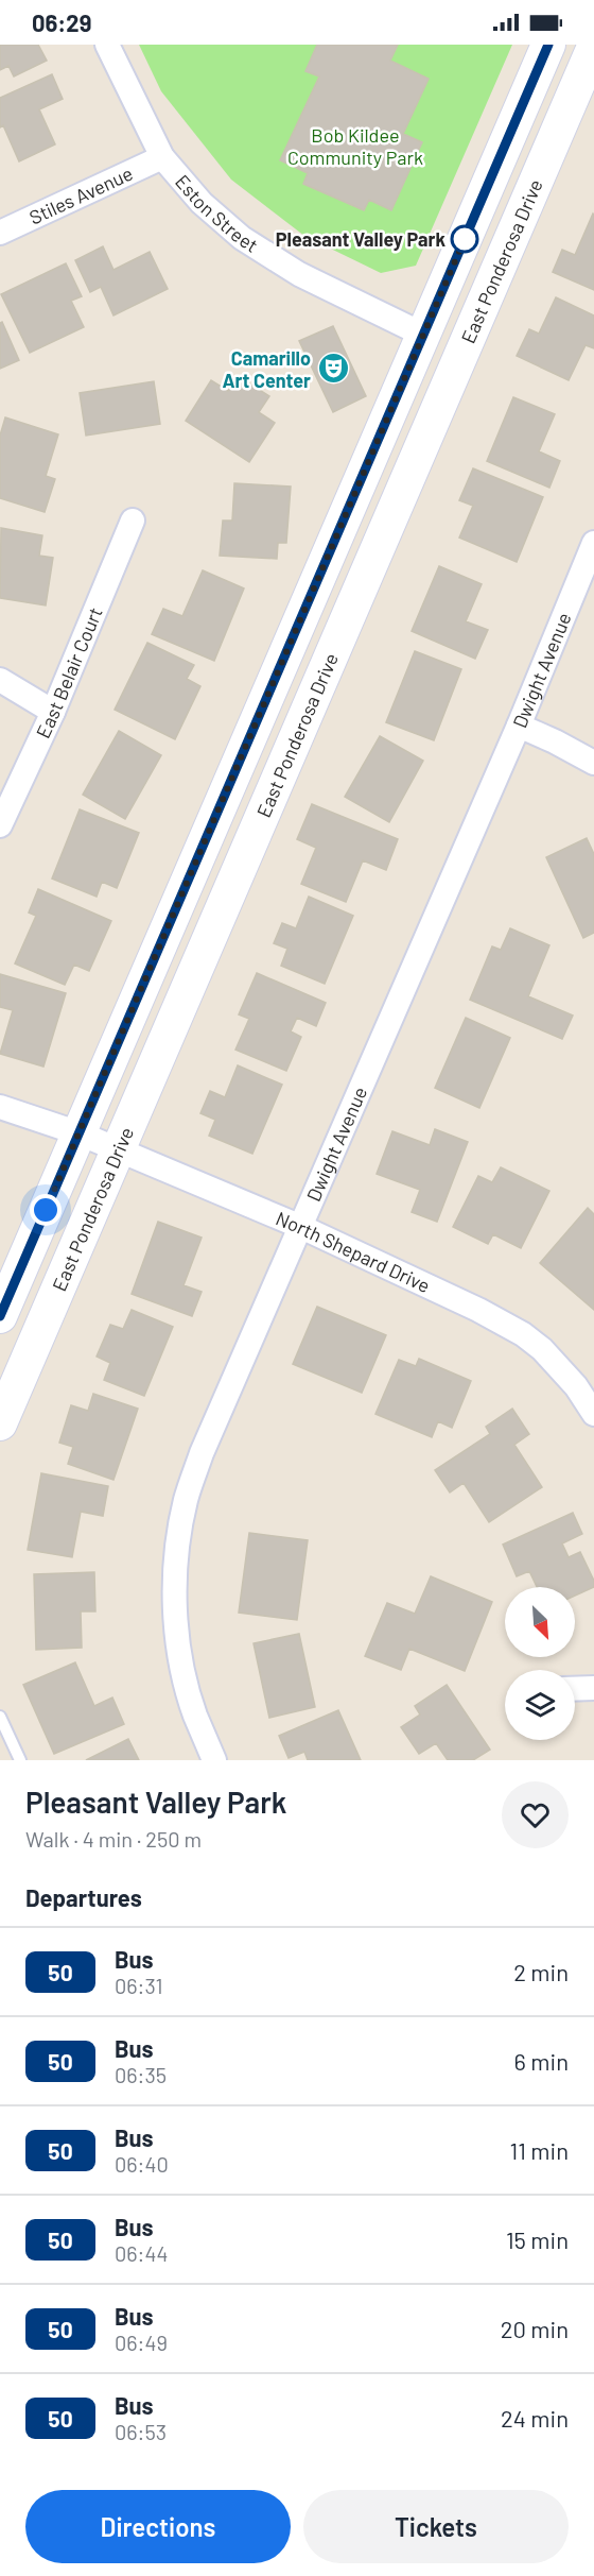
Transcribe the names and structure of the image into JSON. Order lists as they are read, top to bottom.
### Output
{
  "streets": {
    "main road": ["East Ponderosa Drive"],
    "street": [
      "Stiles Avenue",
      "Eston Street",
      "Dwight Avenue",
      "East Belair Court",
      "North Shepard Drive"
    ]
  },
  "crossings": [
    ["Stiles Avenue", "Eston Street"],
    ["East Ponderosa Drive", "North Shepard Drive"],
    ["Dwight Avenue", "North Shepard Drive"]
  ],
  "parks": ["Bob Kildee Community Park"],
  "places": {
    "other": ["Pleasant Valley Park"],
    "theatre": ["Camarillo Art Center"]
  },
  "lines": ["bus line 50"],
  "north": "bottom right",
  "page": {
    "status": "06:29",
    "heading": [
      ["Pleasant Valley Park", "Walk · 4 min · 250 m"],
      "Departures"
    ],
    "list": [
      {
        "mark": "50",
        "name": "Bus",
        "note": "06:31",
        "value": "2 min"
      },
      {
        "mark": "50",
        "name": "Bus",
        "note": "06:35",
        "value": "6 min"
      },
      {
        "mark": "50",
        "name": "Bus",
        "note": "06:40",
        "value": "11 min"
      },
      {
        "mark": "50",
        "name": "Bus",
        "note": "06:44",
        "value": "15 min"
      },
      {
        "mark": "50",
        "name": "Bus",
        "note": "06:49",
        "value": "20 min"
      },
      {
        "mark": "50",
        "name": "Bus",
        "note": "06:53",
        "value": "24 min"
      }
    ],
    "buttons": ["Directions", "Tickets"]
  }
}
